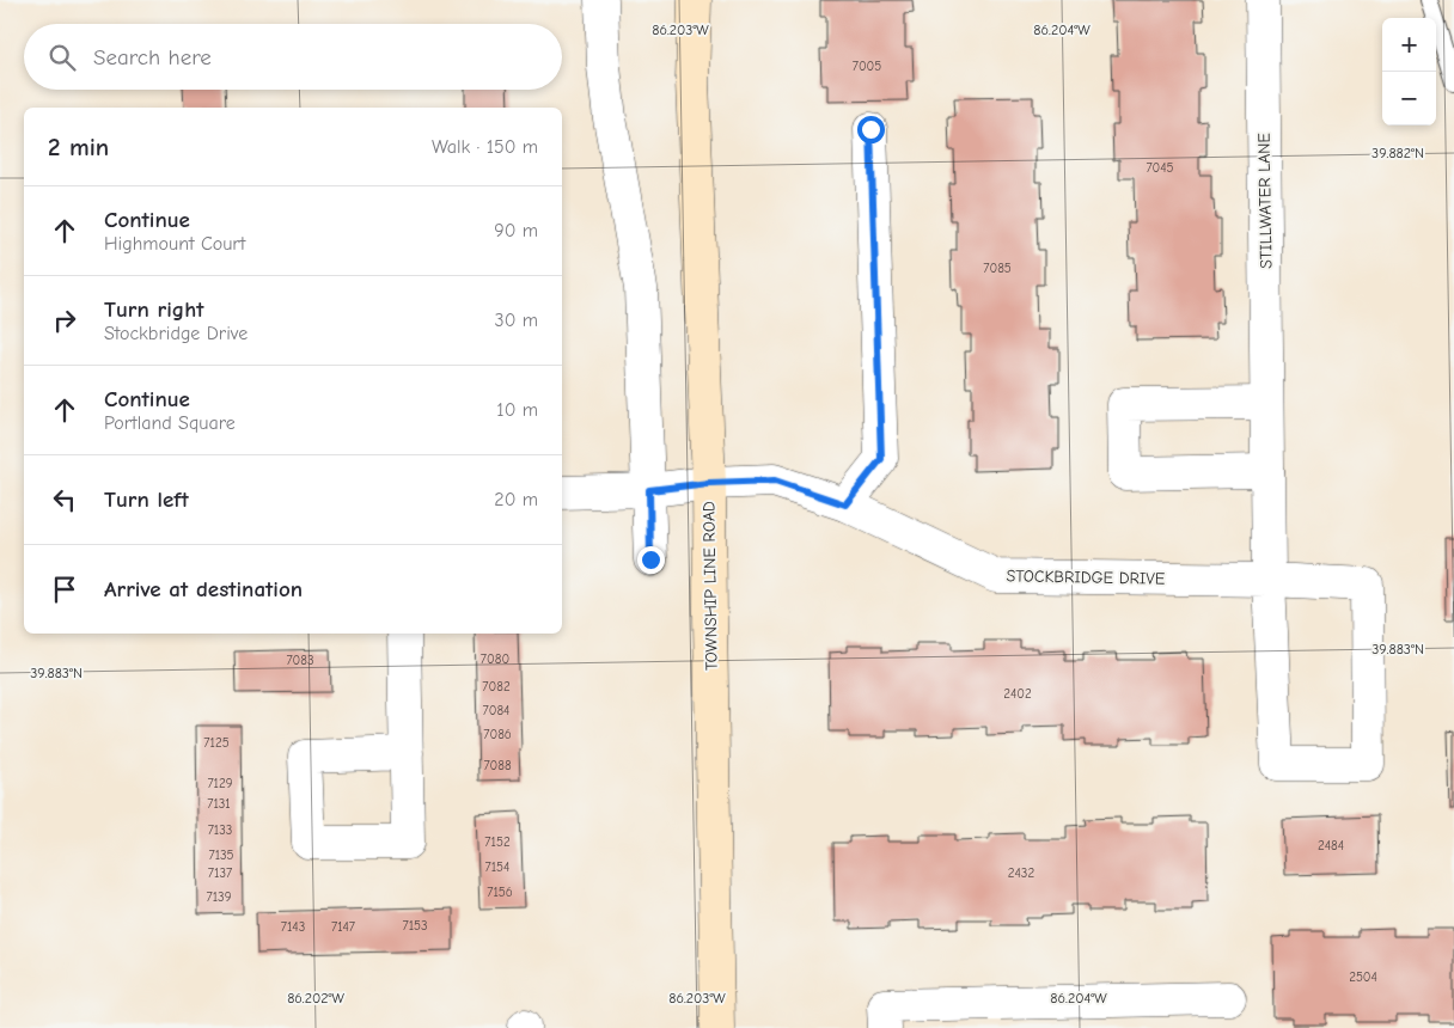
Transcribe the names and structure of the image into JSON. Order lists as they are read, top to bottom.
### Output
{
  "streets": {
    "main road": ["TOWNSHIP LINE ROAD"],
    "street": ["STILLWATER LANE", "STOCKBRIDGE DRIVE"]
  },
  "crossings": [
    ["STILLWATER LANE", "STOCKBRIDGE DRIVE"],
    ["STOCKBRIDGE DRIVE", "TOWNSHIP LINE ROAD"]
  ],
  "house_numbers": [
    "7005",
    "7045",
    "7085",
    "7080",
    "7083",
    "7082",
    "2402",
    "7084",
    "7086",
    "7125",
    "7088",
    "7129",
    "7131",
    "7133",
    "7152",
    "2484",
    "7135",
    "7154",
    "7137",
    "2432",
    "7156",
    "7139",
    "7153",
    "7143",
    "7147",
    "2504"
  ],
  "page": {
    "map_buttons": ["+", "−"],
    "search": "Search here",
    "heading": ["2 min", "Walk · 150 m"],
    "list": [
      ["Continue", "Highmount Court", "90 m"],
      ["Turn right", "Stockbridge Drive", "30 m"],
      ["Continue", "Portland Square", "10 m"],
      ["Turn left", "20 m"],
      "Arrive at destination"
    ]
  },
  "coordinates": [
    "86.203°W",
    "86.204°W",
    "39.882°N",
    "39.883°N",
    "86.202°W"
  ]
}
